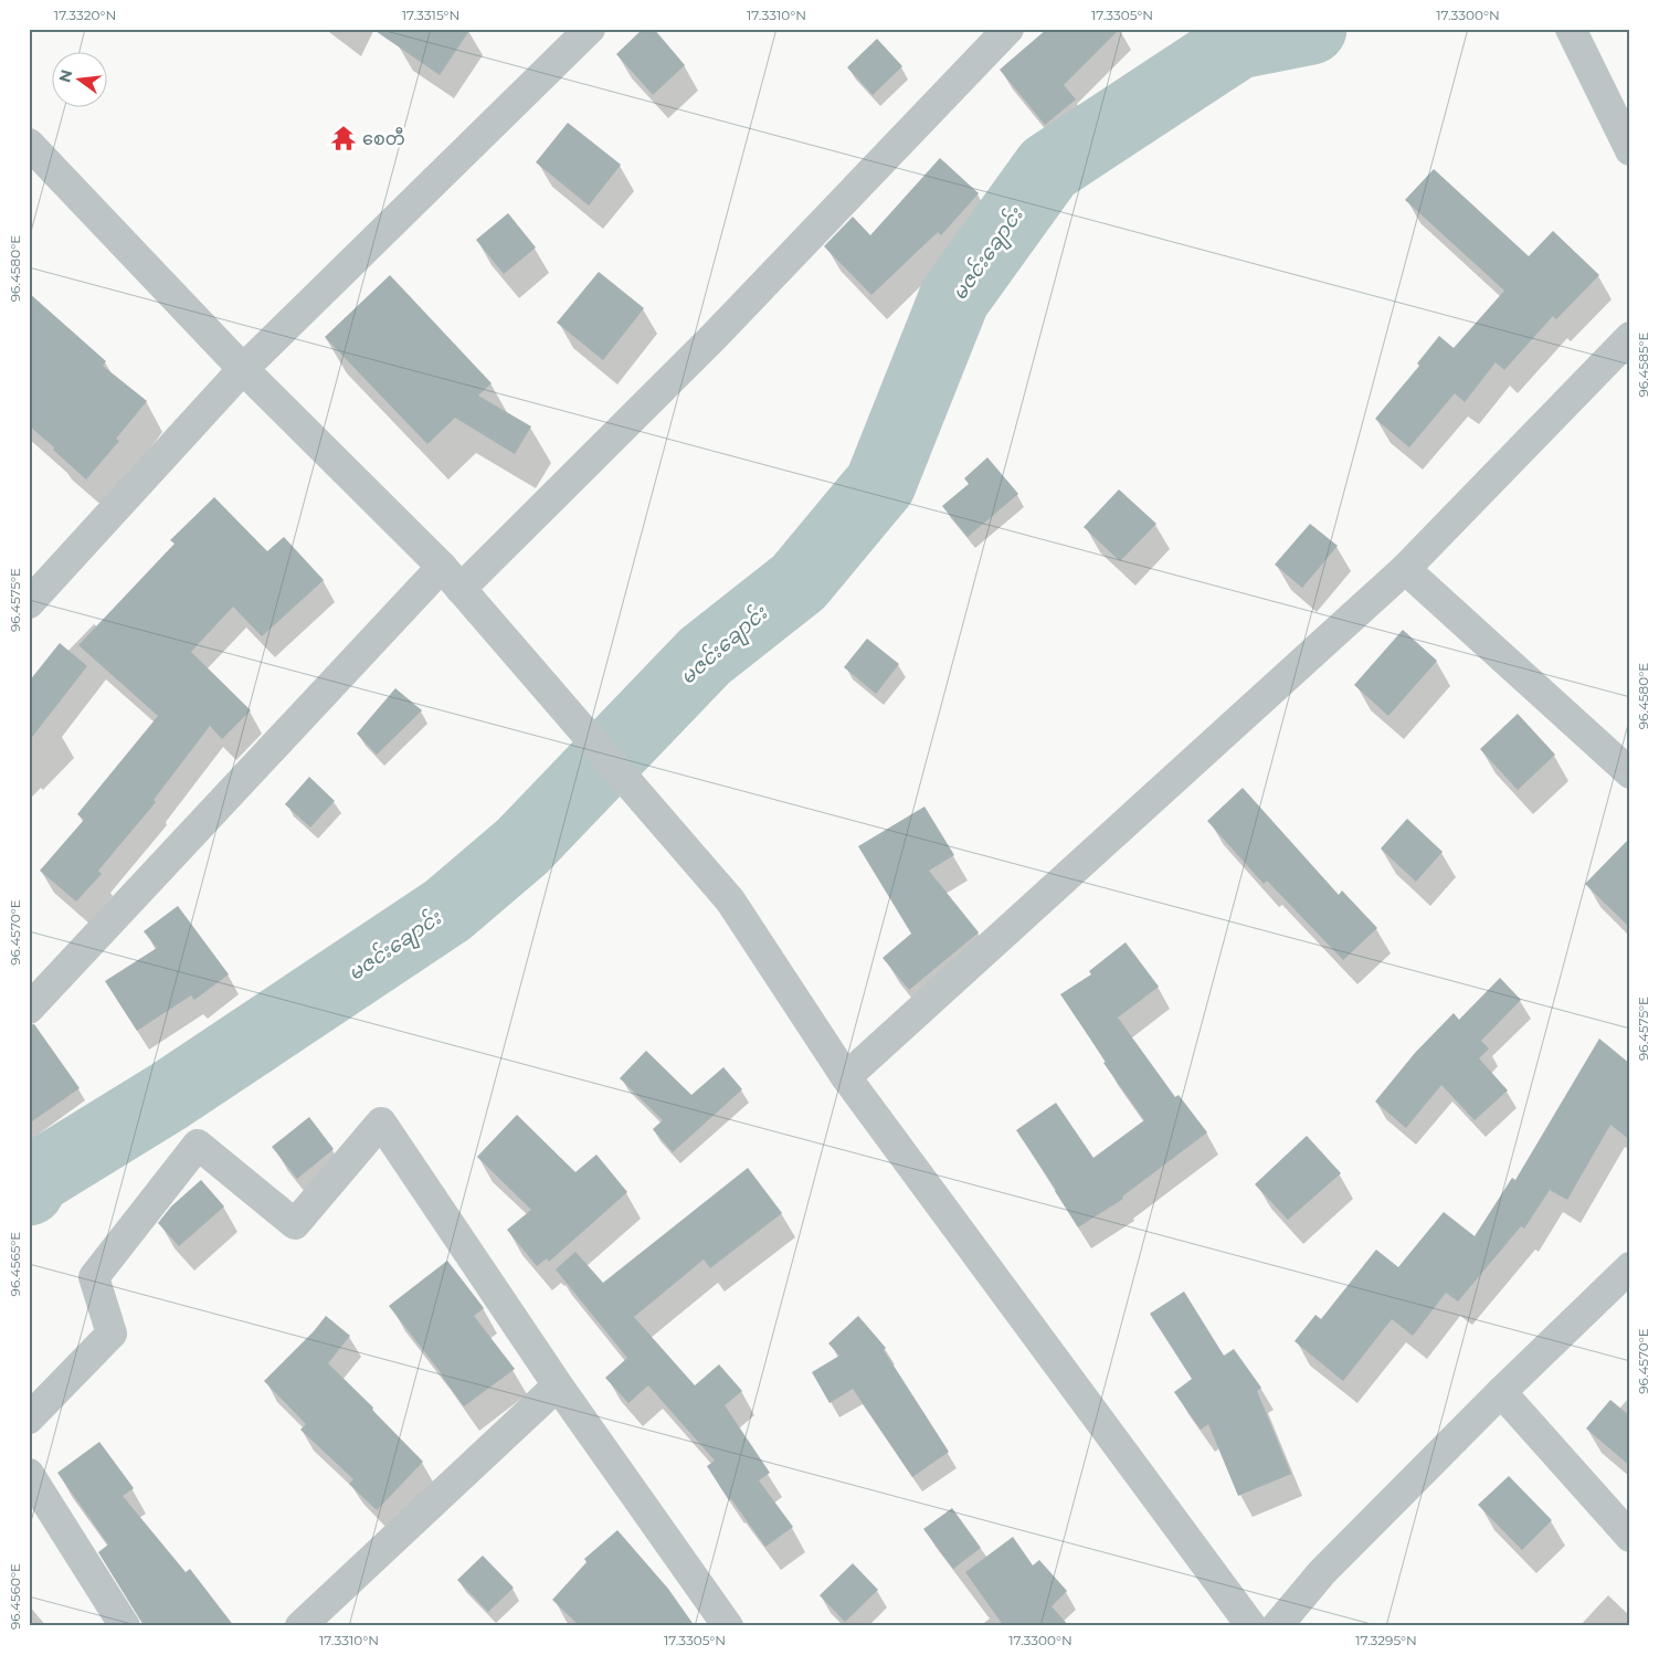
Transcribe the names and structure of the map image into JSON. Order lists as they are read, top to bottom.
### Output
{
  "water": ["မဇင်းချောင်း"],
  "places": {
    "temple": ["စေတီ"]
  },
  "north": "left",
  "coordinates": [
    "17.3320°N",
    "17.3315°N",
    "17.3310°N",
    "17.3305°N",
    "17.3300°N",
    "96.4580°E",
    "96.4585°E",
    "96.4575°E",
    "96.4570°E",
    "96.4565°E",
    "96.4560°E",
    "17.3295°N"
  ]
}
